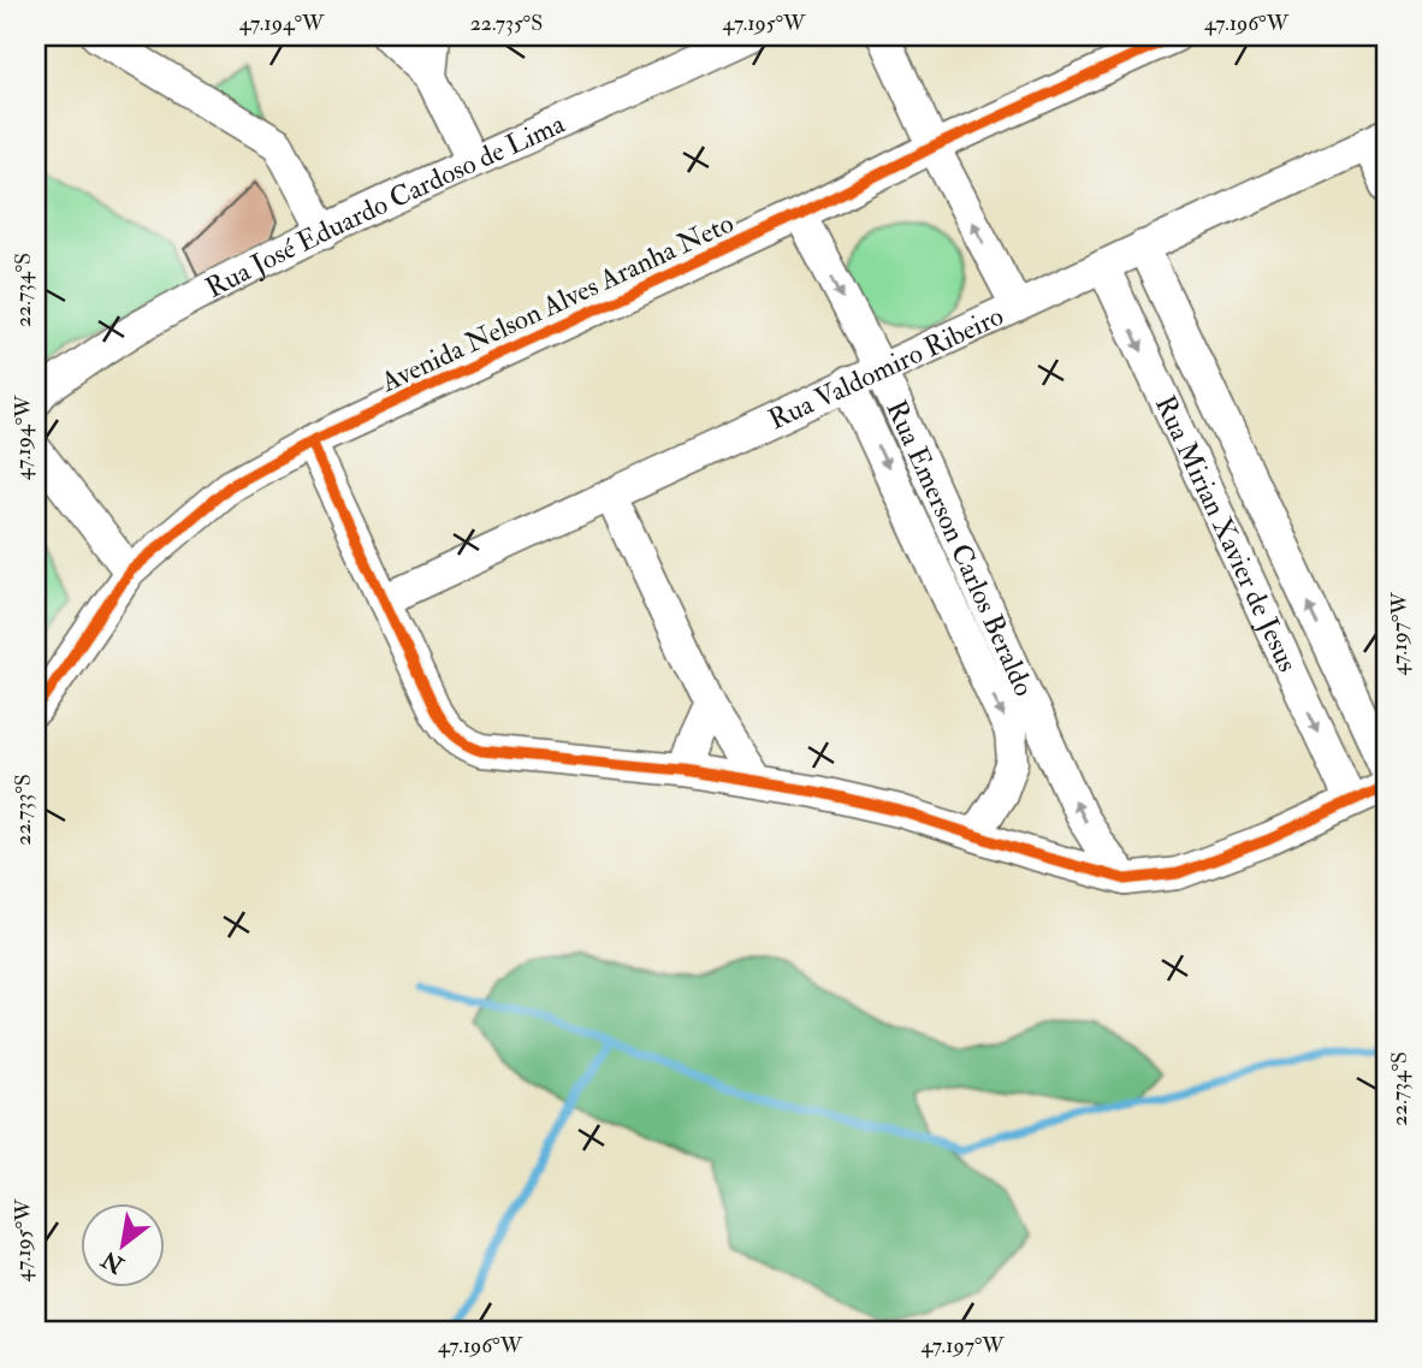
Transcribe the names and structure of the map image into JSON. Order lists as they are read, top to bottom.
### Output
{
  "streets": {
    "street": [
      "Rua José Eduardo Cardoso de Lima",
      "Avenida Nelson Alves Aranha Neto",
      "Rua Valdomiro Ribeiro",
      "Rua Mirian Xavier de Jesus",
      "Rua Emerson Carlos Beraldo"
    ]
  },
  "crossings": [
    ["Avenida Nelson Alves Aranha Neto", "Rua Emerson Carlos Beraldo"],
    ["Rua Valdomiro Ribeiro", "Rua Mirian Xavier de Jesus"],
    ["Rua Valdomiro Ribeiro", "Rua Emerson Carlos Beraldo"]
  ],
  "north": "bottom left",
  "coordinates": [
    "47.194°W",
    "22.735°S",
    "47.195°W",
    "47.196°W",
    "22.734°S",
    "47.197°W",
    "22.733°S"
  ]
}
